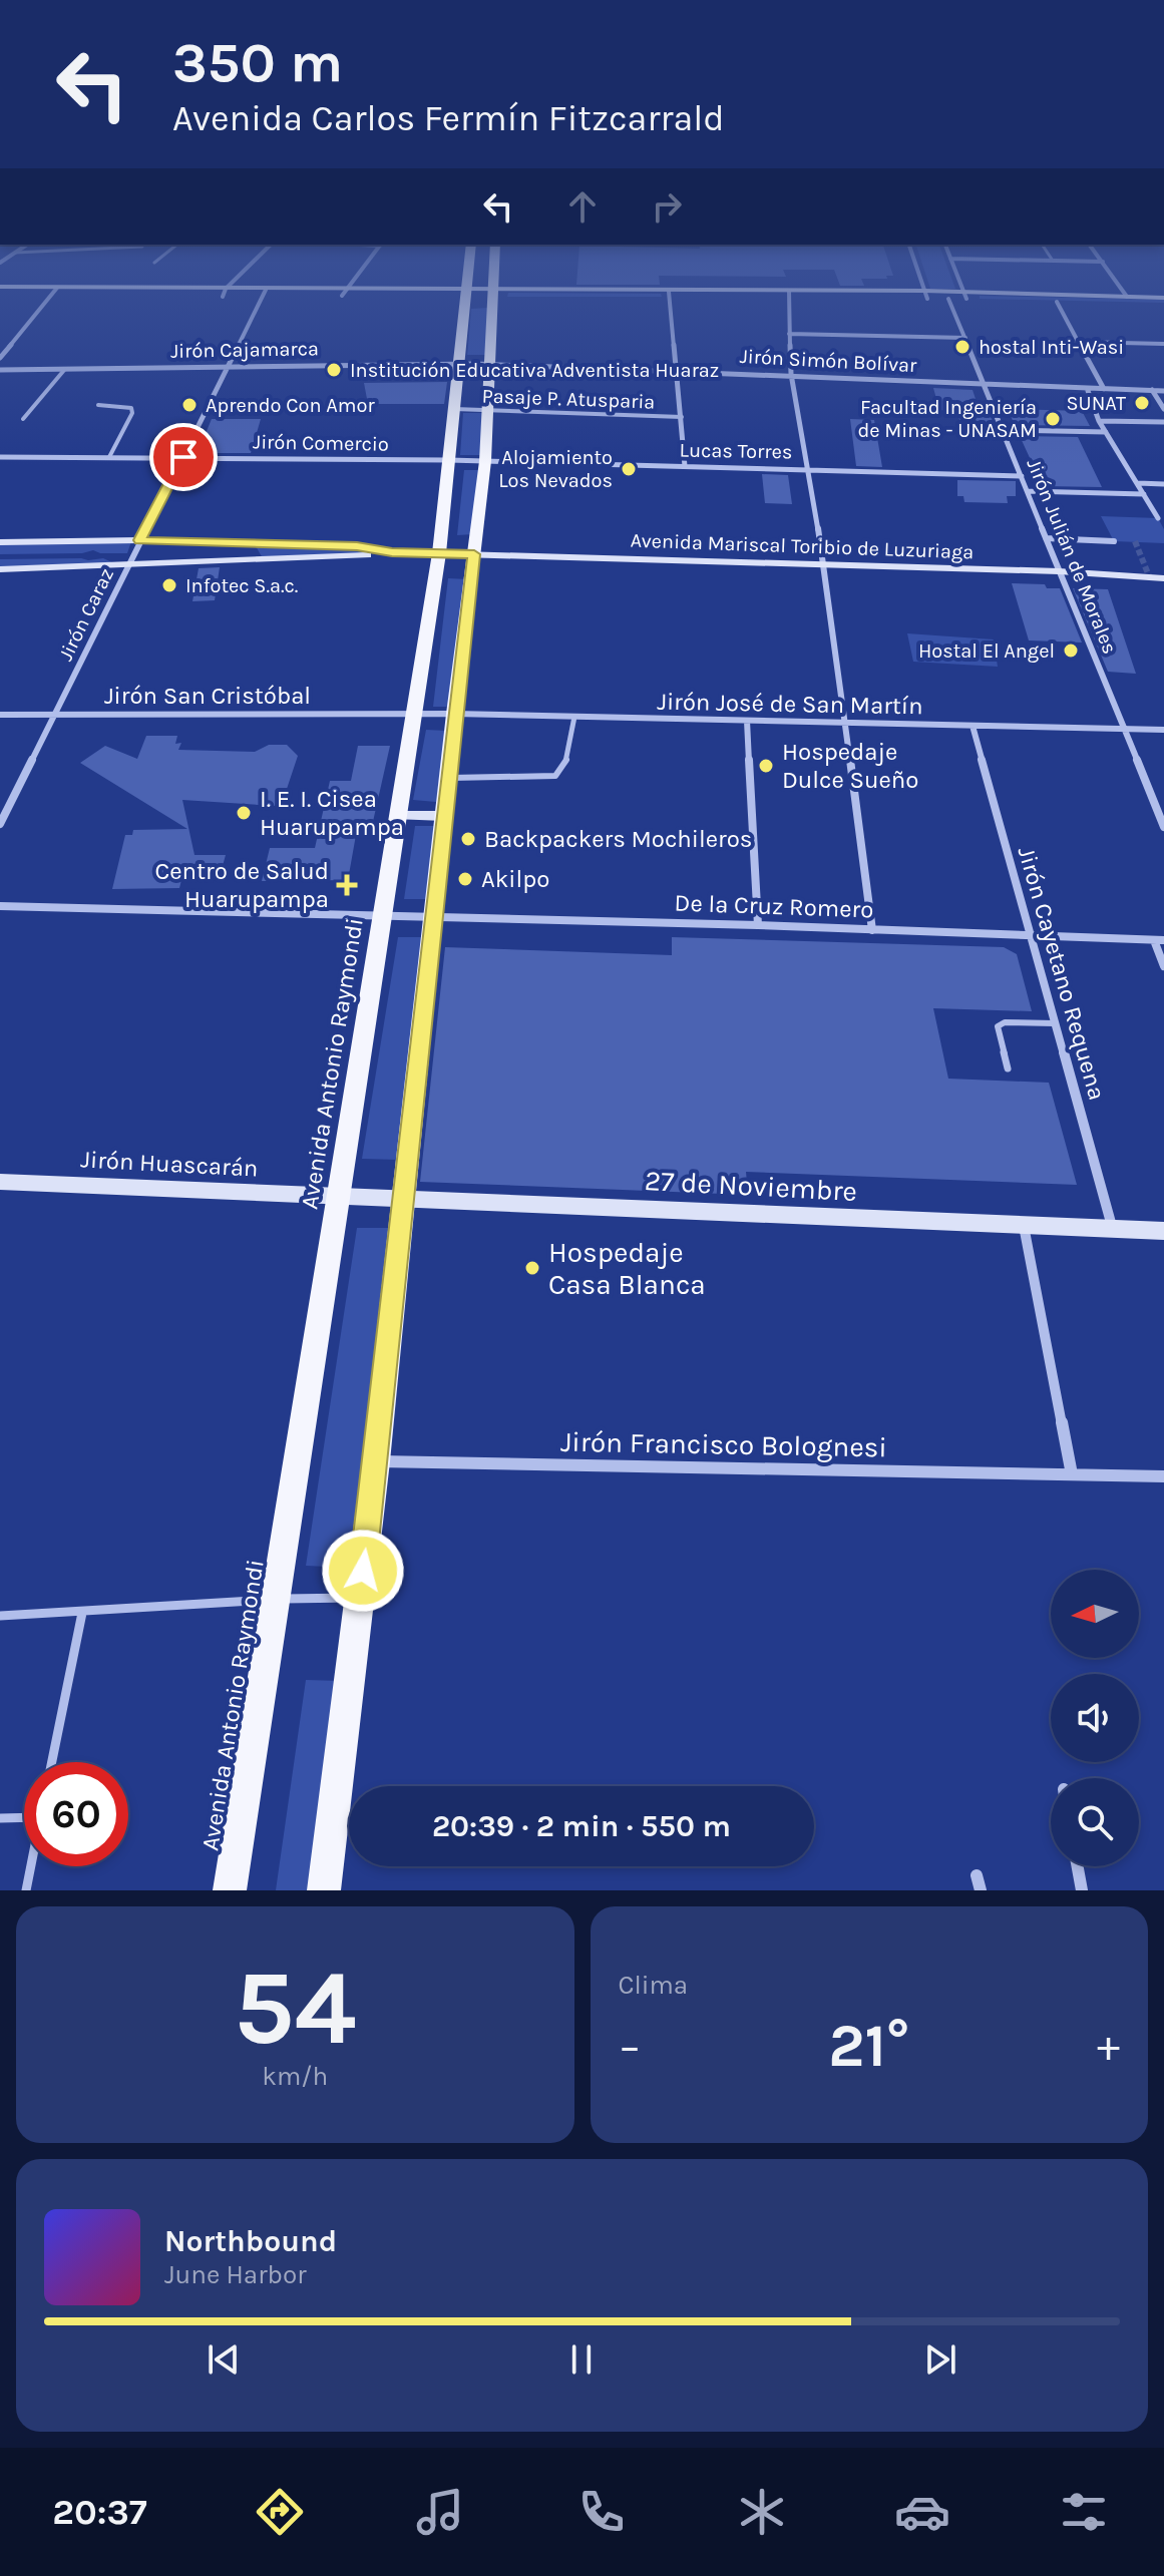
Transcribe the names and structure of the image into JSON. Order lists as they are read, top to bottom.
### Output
{
  "streets": {
    "main road": [
      "Avenida Mariscal Toribio de Luzuriaga",
      "Avenida Antonio Raymondi",
      "Jirón Huascarán",
      "27 de Noviembre"
    ],
    "street": [
      "Jirón Cajamarca",
      "Jirón Simón Bolívar",
      "Jirón Comercio",
      "Lucas Torres",
      "Jirón Julián de Morales",
      "Jirón Caraz",
      "Jirón San Cristóbal",
      "Jirón José de San Martín",
      "De la Cruz Romero",
      "Jirón Cayetano Requena",
      "Jirón Francisco Bolognesi"
    ],
    "lane": ["Pasaje P. Atusparia"]
  },
  "crossings": [
    ["Jirón Cajamarca", "Jirón Simón Bolívar"],
    ["Jirón Cajamarca", "Jirón Caraz"],
    ["Jirón Cajamarca", "Avenida Antonio Raymondi"],
    ["Jirón Simón Bolívar", "Jirón Julián de Morales"],
    ["Pasaje P. Atusparia", "Avenida Antonio Raymondi"],
    ["Jirón Comercio", "Lucas Torres"],
    ["Jirón Comercio", "Jirón Caraz"],
    ["Jirón Comercio", "Avenida Antonio Raymondi"],
    ["Lucas Torres", "Jirón Julián de Morales"],
    ["Lucas Torres", "Avenida Antonio Raymondi"],
    ["Avenida Mariscal Toribio de Luzuriaga", "Jirón Julián de Morales"],
    ["Avenida Mariscal Toribio de Luzuriaga", "Avenida Antonio Raymondi"],
    ["Jirón Julián de Morales", "Jirón José de San Martín"],
    ["Jirón Caraz", "Jirón San Cristóbal"],
    ["Jirón San Cristóbal", "Jirón José de San Martín"],
    ["Jirón San Cristóbal", "Avenida Antonio Raymondi"],
    ["Jirón José de San Martín", "Jirón Cayetano Requena"],
    ["Jirón José de San Martín", "Avenida Antonio Raymondi"],
    ["De la Cruz Romero", "Jirón Cayetano Requena"],
    ["De la Cruz Romero", "Avenida Antonio Raymondi"],
    ["Jirón Cayetano Requena", "27 de Noviembre"],
    ["Avenida Antonio Raymondi", "Jirón Huascarán"],
    ["Avenida Antonio Raymondi", "27 de Noviembre"],
    ["Jirón Huascarán", "27 de Noviembre"]
  ],
  "places": {
    "other": [
      "hostal Inti-Wasi",
      "Institución Educativa Adventista Huaraz",
      "SUNAT",
      "Aprendo Con Amor",
      "Facultad Ingeniería de Minas - UNASAM",
      "Alojamiento Los Nevados",
      "Infotec S.a.c.",
      "Hostal El Angel",
      "Hospedaje Dulce Sueño",
      "I. E. I. Cisea Huarupampa",
      "Backpackers Mochileros",
      "Akilpo",
      "Hospedaje Casa Blanca"
    ],
    "health": ["Centro de Salud Huarupampa"]
  },
  "north": "left",
  "page": {
    "turn": ["350 m", "Avenida Carlos Fermín Fitzcarrald"],
    "limit": "60",
    "trip": "20:39 · 2 min · 550 m",
    "tile": [
      ["54", "km/h"],
      "Clima"
    ],
    "heat": ["−", "21°", "+"],
    "song": ["Northbound", "June Harbor"],
    "tabs": "20:37"
  }
}
